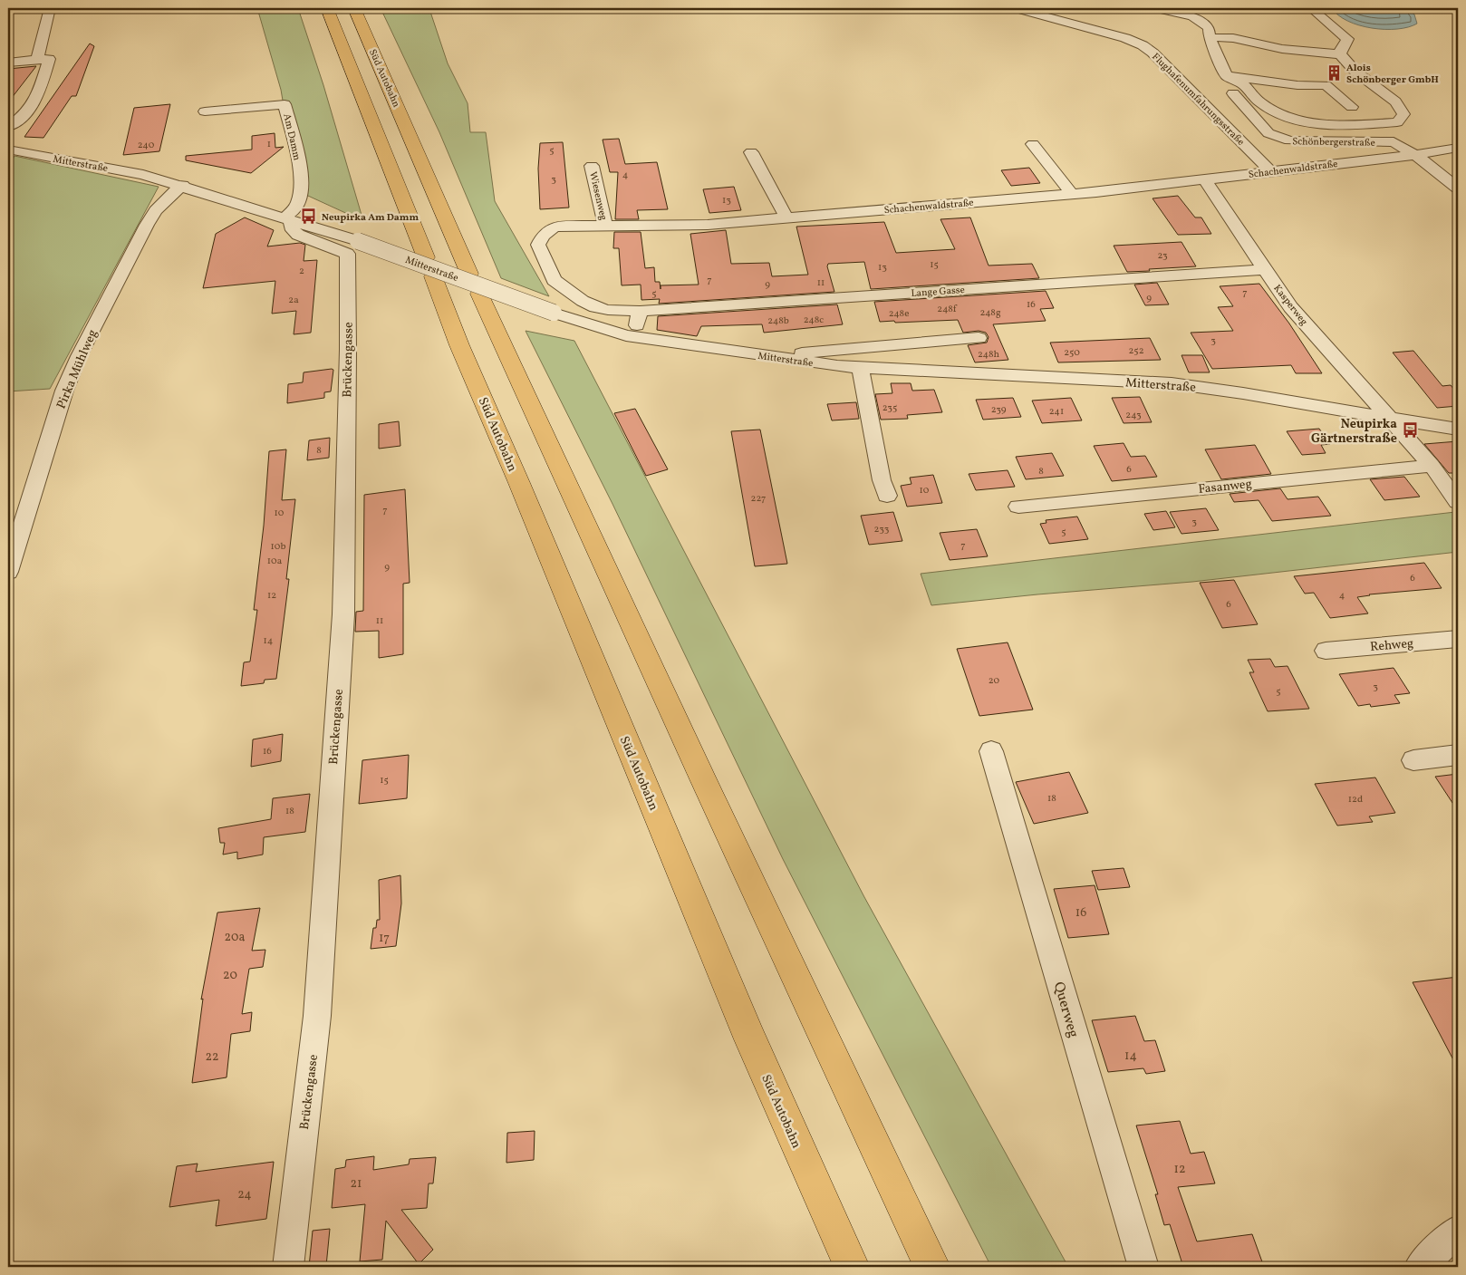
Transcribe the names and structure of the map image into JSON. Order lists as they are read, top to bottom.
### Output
{
  "streets": {
    "highway": ["Süd Autobahn"],
    "street": [
      "Flughafenumfahrungsstraße",
      "Am Damm",
      "Schönbergerstraße",
      "Mitterstraße",
      "Schachenwaldstraße",
      "Wiesenweg",
      "Lange Gasse",
      "Kasperweg",
      "Brückengasse",
      "Pirka Mühlweg",
      "Fasanweg",
      "Rehweg",
      "Querweg"
    ]
  },
  "crossings": [
    ["Flughafenumfahrungsstraße", "Schachenwaldstraße"],
    ["Am Damm", "Mitterstraße"],
    ["Am Damm", "Brückengasse"],
    ["Schönbergerstraße", "Schachenwaldstraße"],
    ["Mitterstraße", "Kasperweg"],
    ["Mitterstraße", "Brückengasse"],
    ["Mitterstraße", "Pirka Mühlweg"],
    ["Schachenwaldstraße", "Wiesenweg"],
    ["Schachenwaldstraße", "Lange Gasse"],
    ["Schachenwaldstraße", "Kasperweg"],
    ["Lange Gasse", "Kasperweg"],
    ["Kasperweg", "Fasanweg"]
  ],
  "places": {
    "building": ["Alois Schönberger GmbH"],
    "bus stop": ["Neupirka Am Damm", "Neupirka Gärtnerstraße"]
  },
  "house_numbers": [
    "1",
    "240",
    "5",
    "4",
    "3",
    "13",
    "23",
    "15",
    "13",
    "2",
    "7",
    "11",
    "9",
    "7",
    "5",
    "9",
    "2a",
    "16",
    "248f",
    "248g",
    "248e",
    "248c",
    "248b",
    "3",
    "252",
    "250",
    "248h",
    "235",
    "239",
    "241",
    "243",
    "8",
    "6",
    "8",
    "10",
    "227",
    "7",
    "10",
    "3",
    "233",
    "5",
    "7",
    "10b",
    "10a",
    "9",
    "6",
    "12",
    "4",
    "6",
    "11",
    "14",
    "20",
    "3",
    "5",
    "16",
    "15",
    "18",
    "12d",
    "18",
    "16",
    "20a",
    "17",
    "20",
    "14",
    "22",
    "12",
    "21",
    "24"
  ]
}
